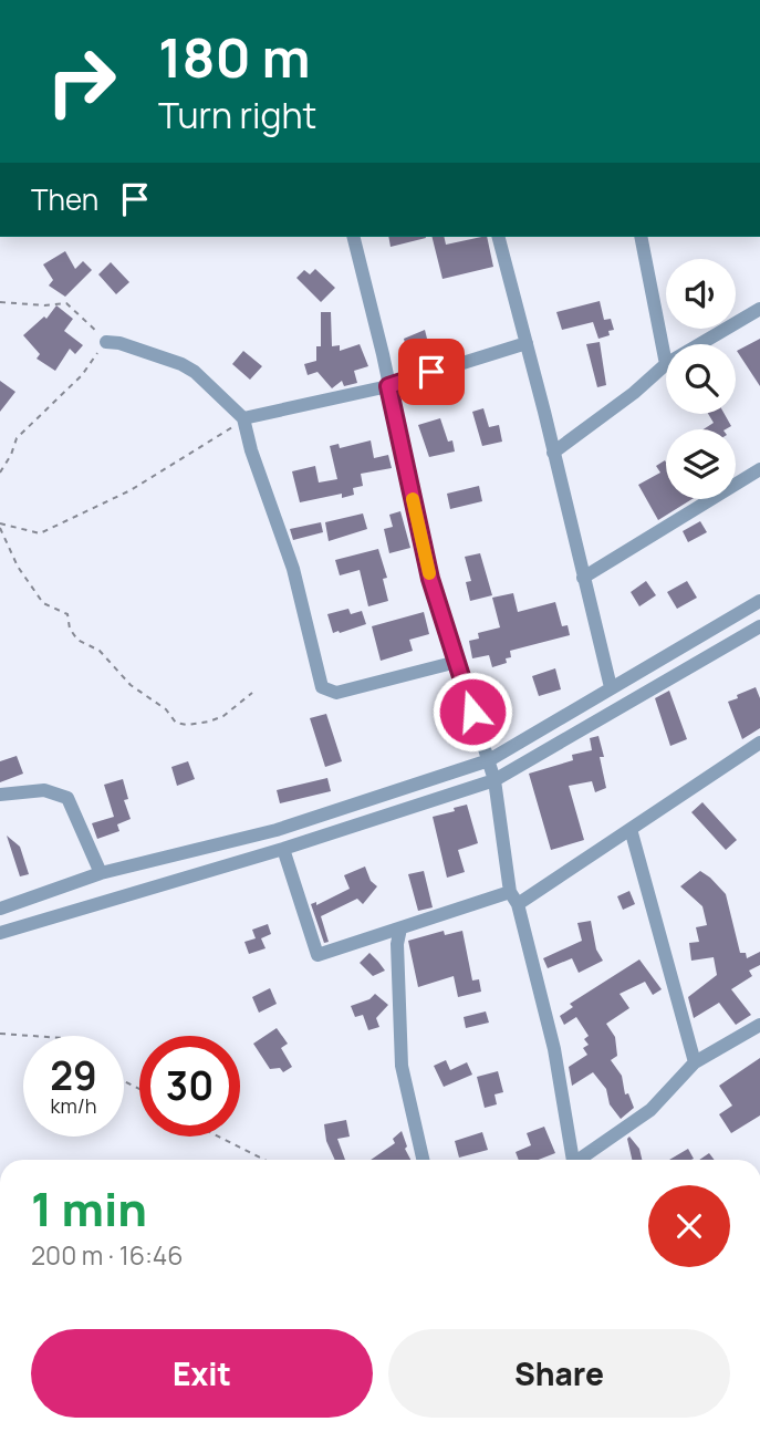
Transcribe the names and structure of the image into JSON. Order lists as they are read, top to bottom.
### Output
{
  "page": {
    "turn": ["180 m", "Turn right"],
    "then": "Then",
    "speed": "29 km/h",
    "limit": "30",
    "heading": ["1 min", "200 m · 16:46"],
    "buttons": ["Exit", "Share"]
  }
}
